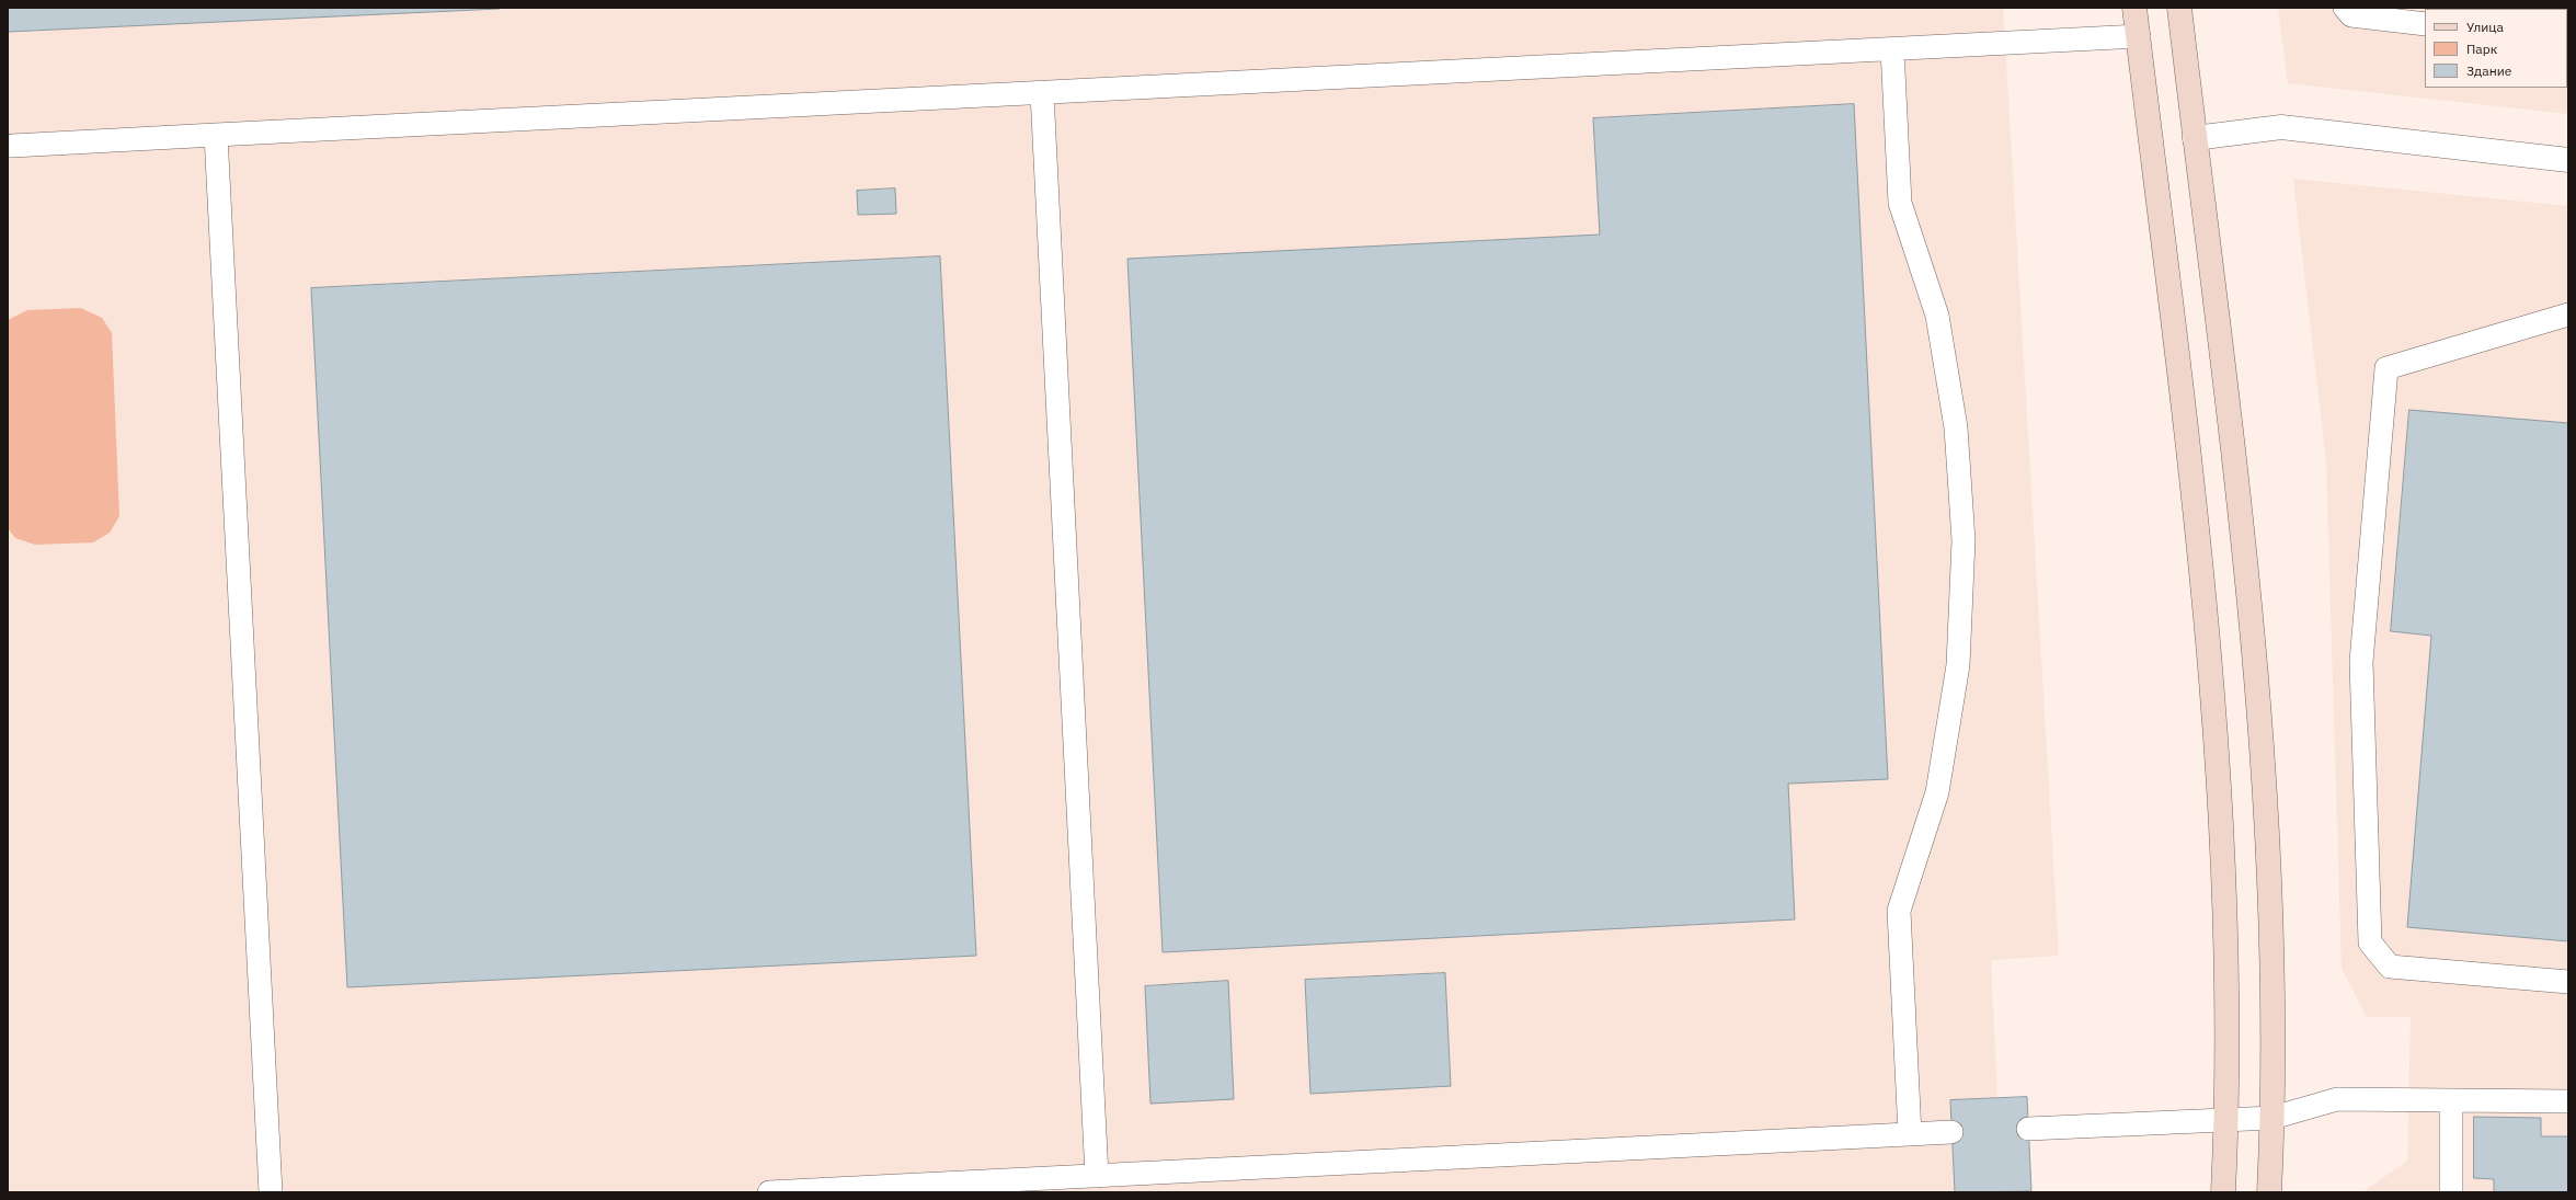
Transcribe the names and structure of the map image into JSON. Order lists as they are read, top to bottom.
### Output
{
  "legend": ["Улица", "Парк", "Здание"]
}
